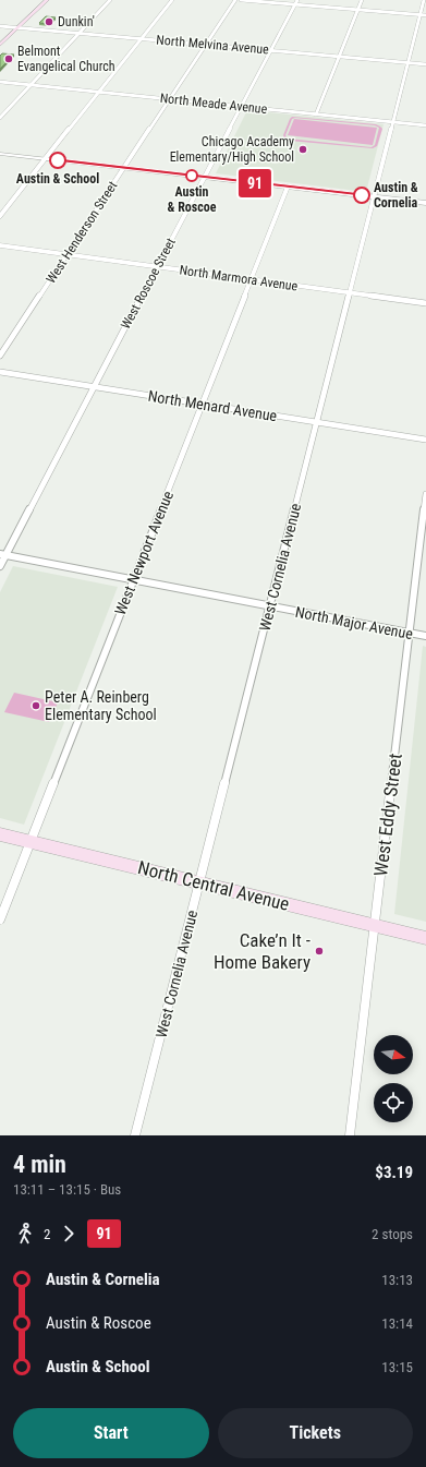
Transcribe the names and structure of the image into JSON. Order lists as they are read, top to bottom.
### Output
{
  "streets": {
    "main road": ["North Central Avenue"],
    "street": [
      "North Melvina Avenue",
      "North Meade Avenue",
      "West Henderson Street",
      "North Marmora Avenue",
      "West Roscoe Street",
      "North Menard Avenue",
      "West Newport Avenue",
      "West Cornelia Avenue",
      "North Major Avenue",
      "West Eddy Street"
    ]
  },
  "crossings": [
    ["North Melvina Avenue", "West Henderson Street"],
    ["North Melvina Avenue", "West Roscoe Street"],
    ["North Melvina Avenue", "West Cornelia Avenue"],
    ["North Meade Avenue", "West Henderson Street"],
    ["North Meade Avenue", "West Roscoe Street"],
    ["North Meade Avenue", "West Cornelia Avenue"],
    ["West Henderson Street", "North Marmora Avenue"],
    ["North Marmora Avenue", "West Roscoe Street"],
    ["North Marmora Avenue", "West Newport Avenue"],
    ["North Marmora Avenue", "West Cornelia Avenue"],
    ["West Roscoe Street", "North Menard Avenue"],
    ["West Roscoe Street", "North Major Avenue"],
    ["North Menard Avenue", "West Newport Avenue"],
    ["North Menard Avenue", "West Cornelia Avenue"],
    ["West Newport Avenue", "North Major Avenue"],
    ["West Newport Avenue", "North Central Avenue"],
    ["West Cornelia Avenue", "North Major Avenue"],
    ["West Cornelia Avenue", "North Central Avenue"],
    ["North Major Avenue", "West Eddy Street"],
    ["West Eddy Street", "North Central Avenue"]
  ],
  "places": [
    "Dunkin'",
    "Belmont Evangelical Church",
    "Chicago Academy Elementary/High School",
    "Austin & School",
    "Austin & Roscoe",
    "Austin & Cornelia",
    "Peter A. Reinberg Elementary School",
    "Cake’n It - Home Bakery"
  ],
  "lines": ["bus line 91"],
  "north": "right",
  "page": {
    "on_map": "91",
    "heading": ["4 min", "13:11 – 13:15 · Bus", "$3.19"],
    "legs": ["2", "91", "2 stops"],
    "list": [
      {
        "name": "Austin & Cornelia",
        "value": "13:13"
      },
      {
        "name": "Austin & Roscoe",
        "value": "13:14"
      },
      {
        "name": "Austin & School",
        "value": "13:15"
      }
    ],
    "buttons": ["Start", "Tickets"]
  }
}
